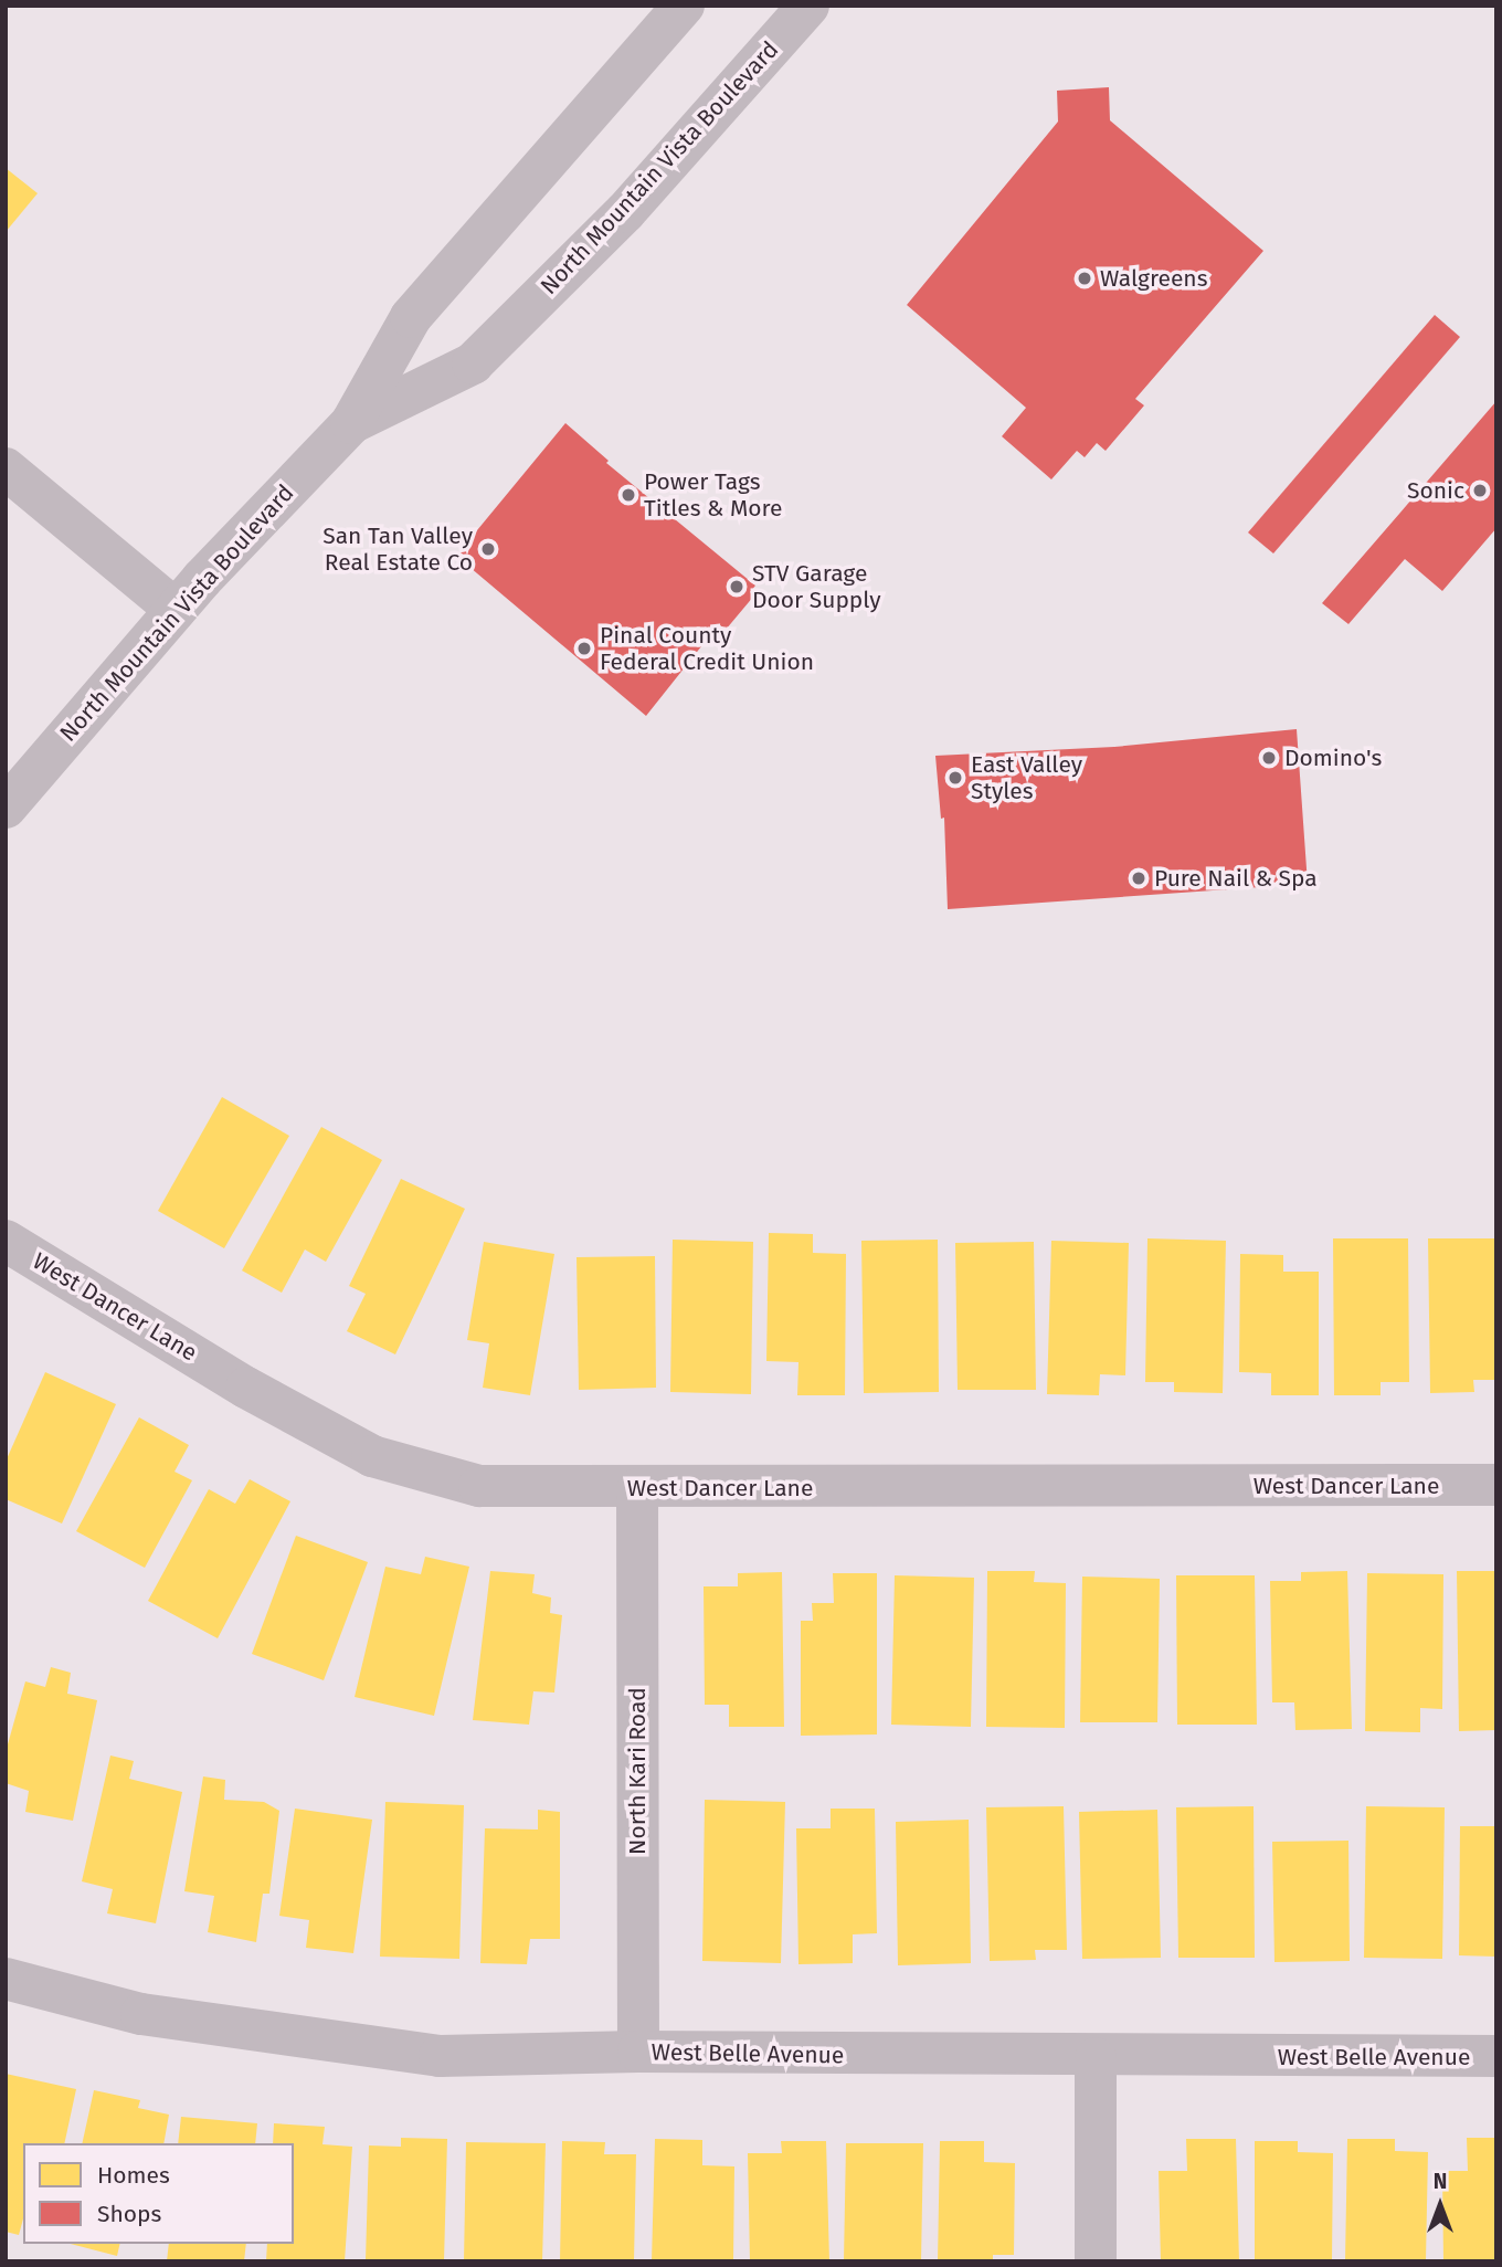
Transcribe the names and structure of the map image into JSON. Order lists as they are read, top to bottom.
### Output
{
  "streets": {
    "street": [
      "North Mountain Vista Boulevard",
      "West Dancer Lane",
      "North Kari Road",
      "West Belle Avenue"
    ]
  },
  "crossings": [
    ["West Dancer Lane", "North Kari Road"],
    ["North Kari Road", "West Belle Avenue"]
  ],
  "places": [
    "Walgreens",
    "Sonic",
    "Power Tags Titles & More",
    "San Tan Valley Real Estate Co",
    "STV Garage Door Supply",
    "Pinal County Federal Credit Union",
    "Domino's",
    "East Valley Styles",
    "Pure Nail & Spa"
  ],
  "legend": ["Homes", "Shops"],
  "north": "top"
}
